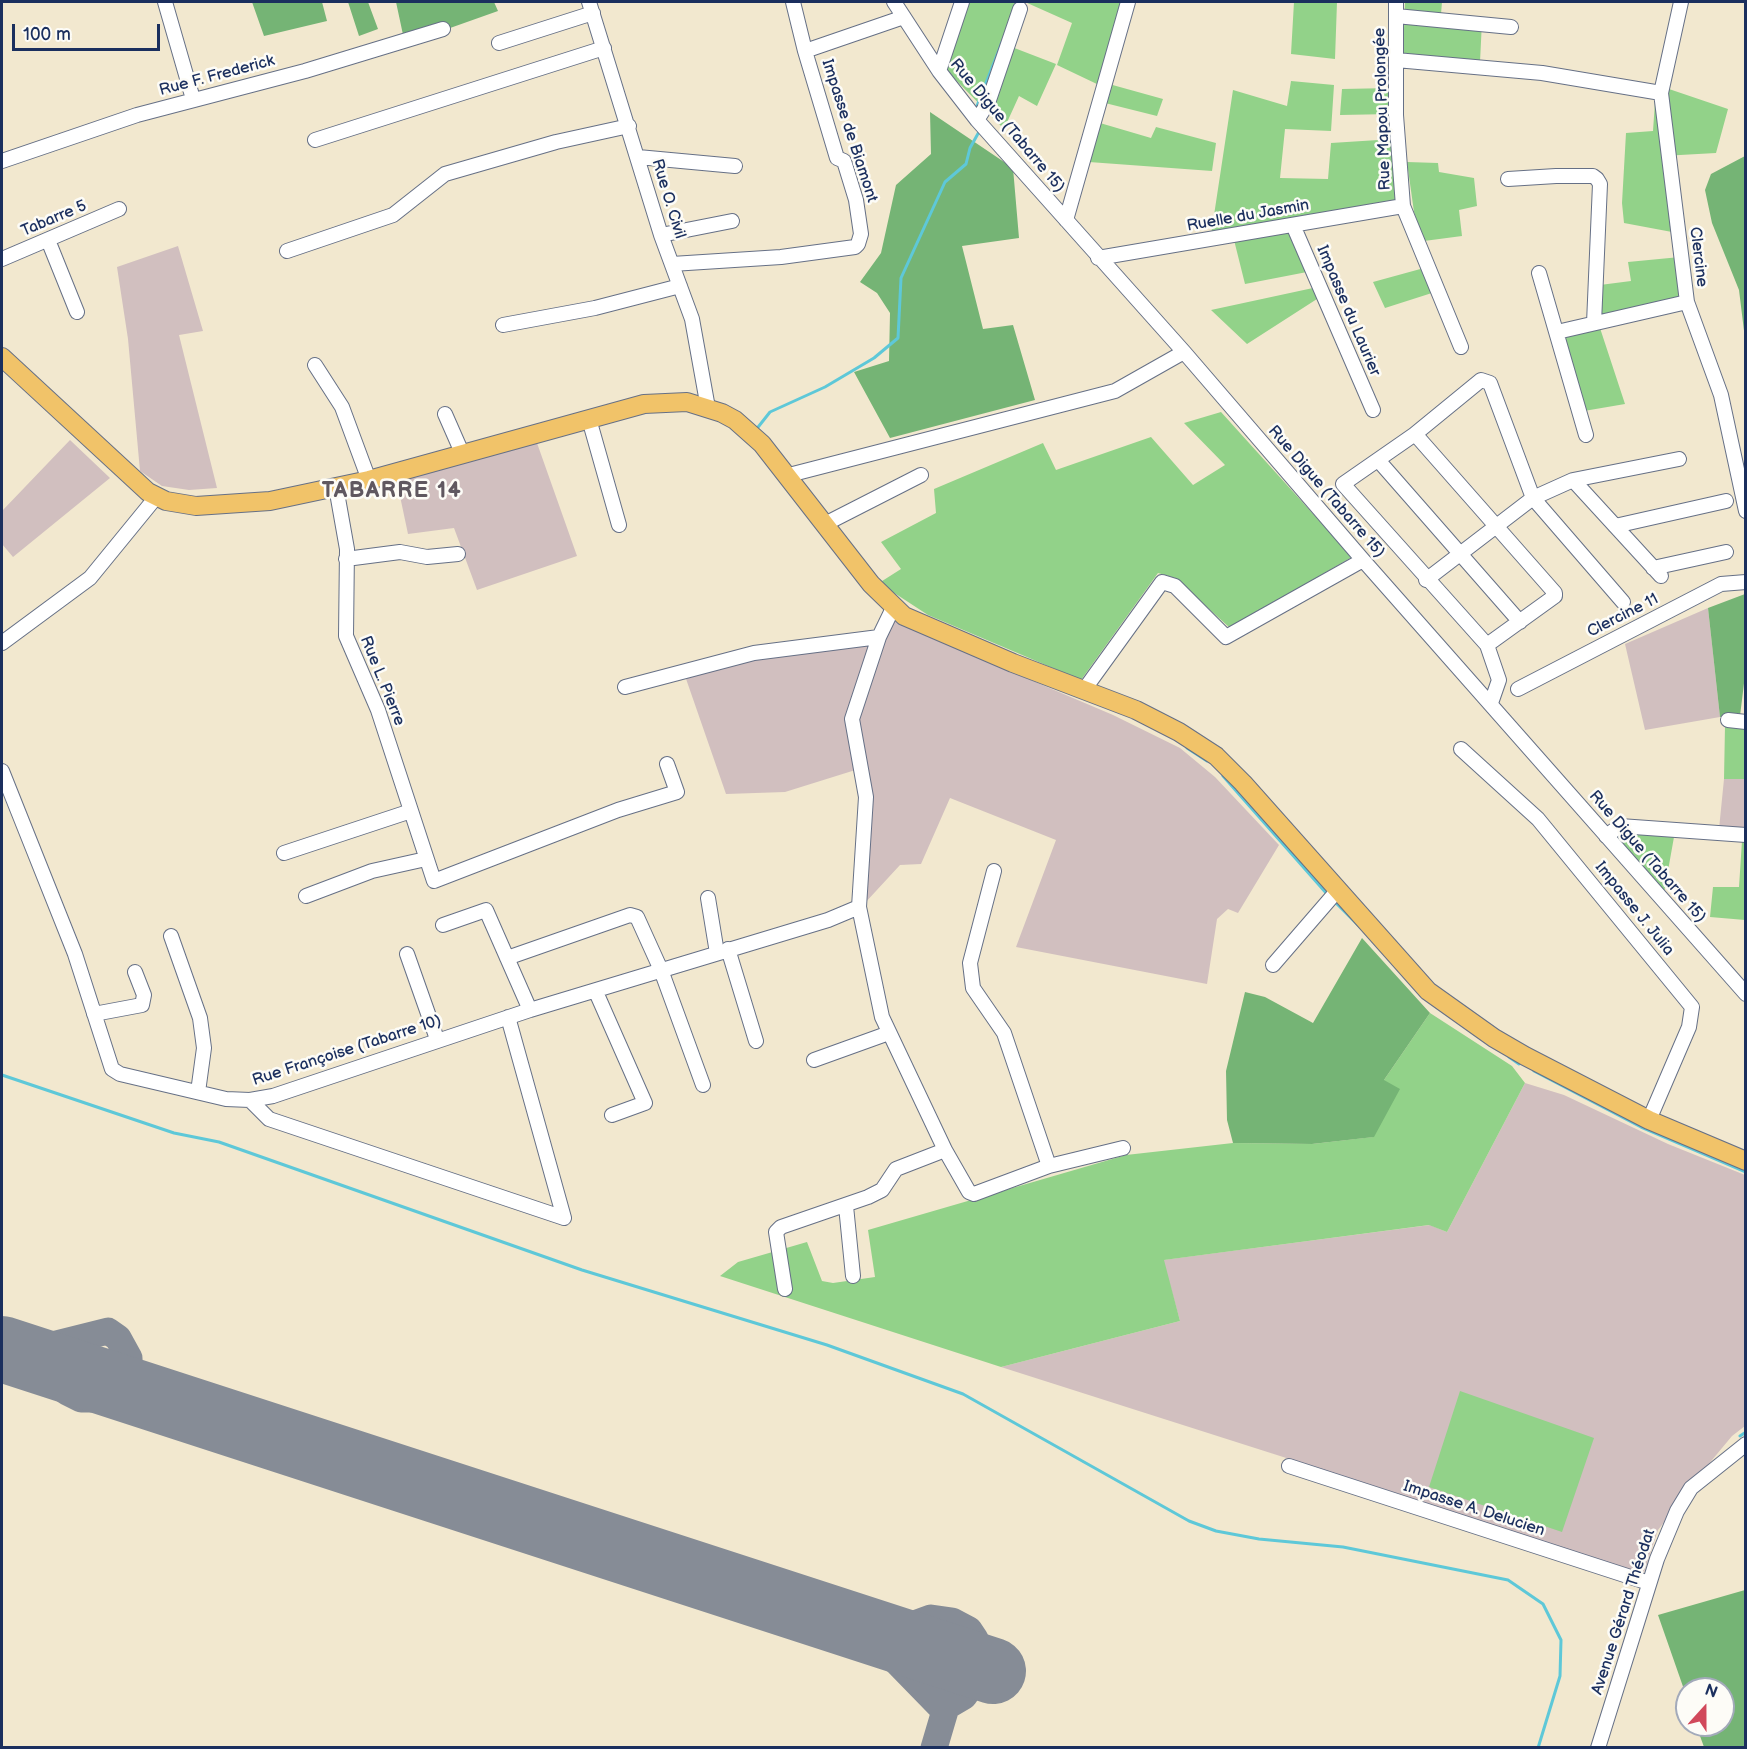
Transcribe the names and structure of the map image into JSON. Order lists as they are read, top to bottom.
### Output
{
  "streets": {
    "street": [
      "Rue F. Frederick",
      "Rue Mapou Prolongée",
      "Rue Digue (Tabarre 15)",
      "Impasse de Biamont",
      "Rue O. Civil",
      "Ruelle du Jasmin",
      "Tabarre 5",
      "Clercine",
      "Impasse du Laurier",
      "Clercine 11",
      "Rue L. Pierre",
      "Impasse J. Julia",
      "Rue Françoise (Tabarre 10)",
      "Impasse A. Delucien",
      "Avenue Gérard Théodat"
    ]
  },
  "crossings": [
    ["Rue Mapou Prolongée", "Ruelle du Jasmin"],
    ["Rue Digue (Tabarre 15)", "Impasse de Biamont"],
    ["Rue Digue (Tabarre 15)", "Ruelle du Jasmin"],
    ["Impasse de Biamont", "Rue O. Civil"],
    ["Ruelle du Jasmin", "Impasse du Laurier"],
    ["Impasse A. Delucien", "Avenue Gérard Théodat"]
  ],
  "districts": ["TABARRE 14"],
  "scale_bar": "100 m",
  "north": "top"
}
